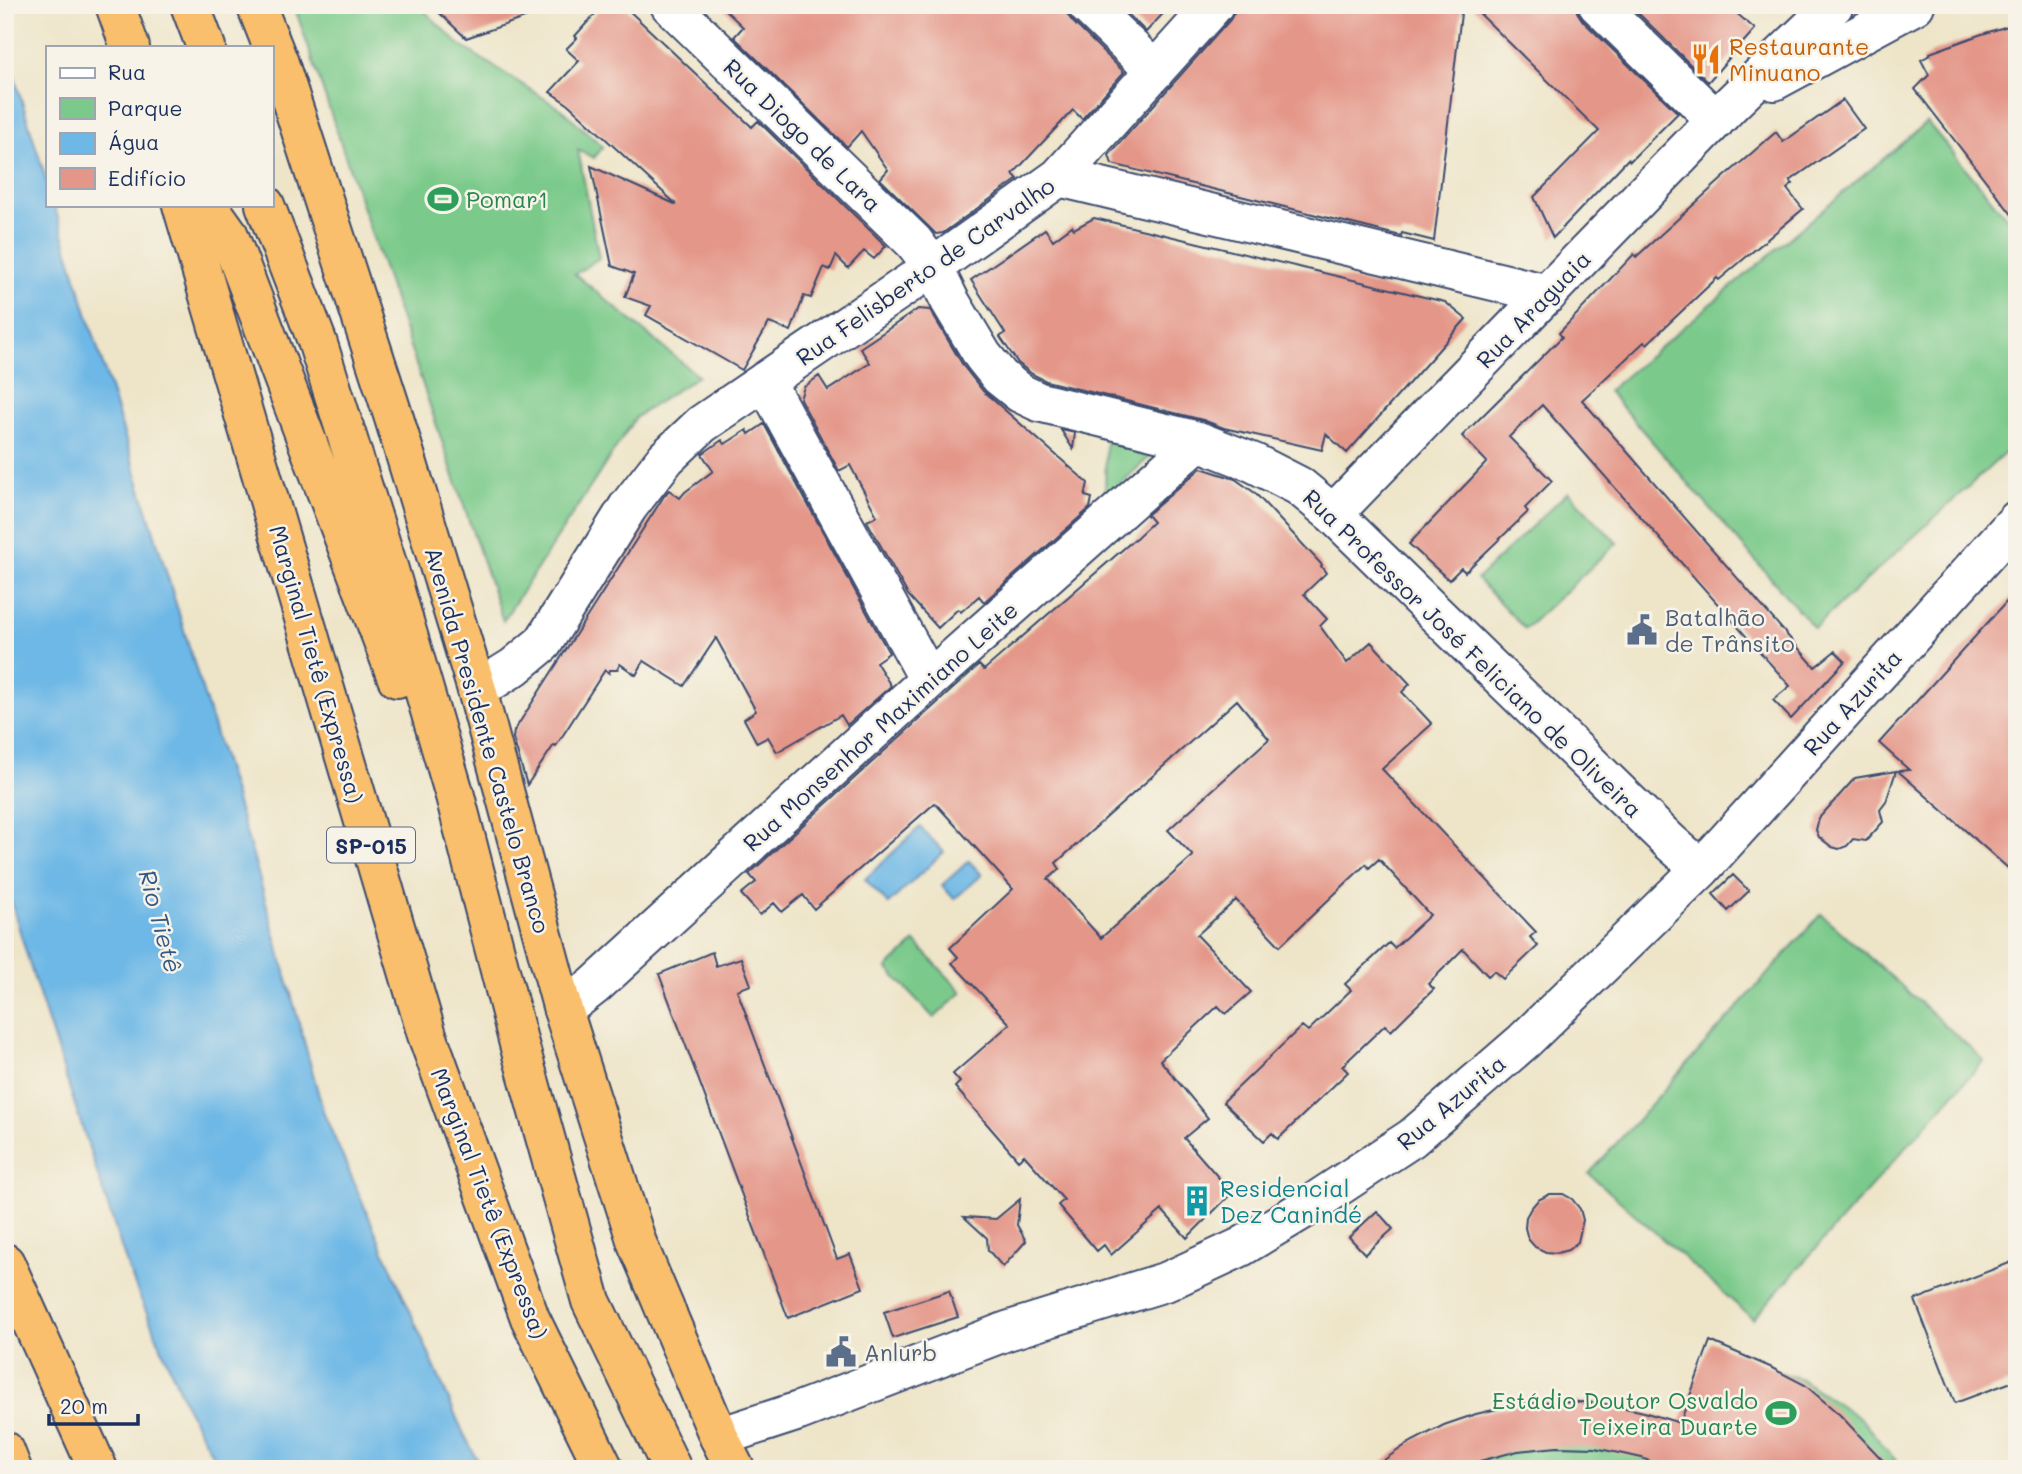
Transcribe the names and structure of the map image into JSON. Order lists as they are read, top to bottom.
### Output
{
  "streets": {
    "highway": ["Marginal Tietê (Expressa)", "Avenida Presidente Castelo Branco", "SP-015"],
    "street": [
      "Rua Diogo de Lara",
      "Rua Felisberto de Carvalho",
      "Rua Araguaia",
      "Rua Professor José Feliciano de Oliveira",
      "Rua Azurita",
      "Rua Monsenhor Maximiano Leite"
    ]
  },
  "crossings": [
    ["Rua Diogo de Lara", "Rua Felisberto de Carvalho"],
    ["Rua Diogo de Lara", "Rua Professor José Feliciano de Oliveira"],
    ["Rua Felisberto de Carvalho", "Rua Araguaia"],
    ["Rua Felisberto de Carvalho", "Rua Professor José Feliciano de Oliveira"],
    ["Rua Felisberto de Carvalho", "Avenida Presidente Castelo Branco"],
    ["Rua Araguaia", "Rua Professor José Feliciano de Oliveira"],
    ["Rua Professor José Feliciano de Oliveira", "Rua Azurita"],
    ["Rua Professor José Feliciano de Oliveira", "Rua Monsenhor Maximiano Leite"],
    ["Rua Azurita", "Avenida Presidente Castelo Branco"],
    ["Rua Monsenhor Maximiano Leite", "Avenida Presidente Castelo Branco"]
  ],
  "water": ["Rio Tietê"],
  "places": {
    "restaurant": ["Restaurante Minuano"],
    "sports": ["Pomar1", "Estádio Doutor Osvaldo Teixeira Duarte"],
    "public building": ["Batalhão de Trânsito", "Anlurb"],
    "building": ["Residencial Dez Canindé"]
  },
  "legend": [
    "Rua",
    "Parque",
    "Água",
    "Edifício"
  ],
  "scale_bar": "20 m"
}
